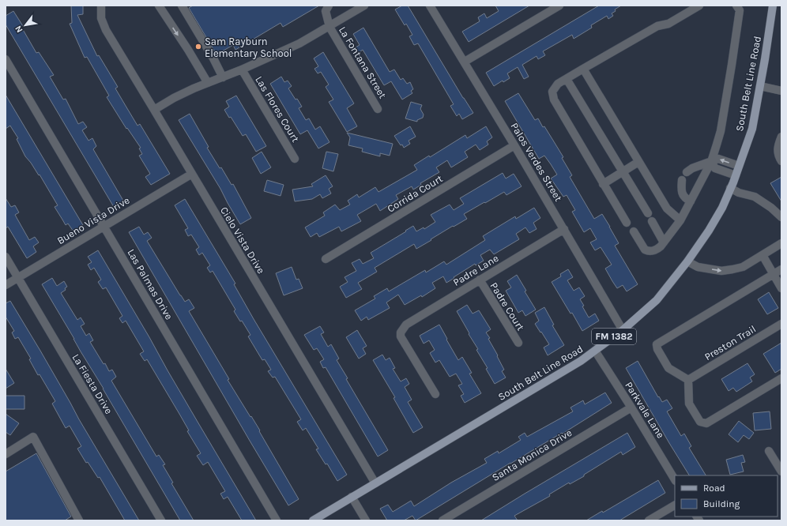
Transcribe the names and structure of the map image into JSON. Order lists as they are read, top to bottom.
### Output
{
  "streets": {
    "main road": ["South Belt Line Road", "FM 1382"],
    "street": [
      "La Fontana Street",
      "Las Flores Court",
      "Palos Verdes Street",
      "Corrida Court",
      "Bueno Vista Drive",
      "Cielo Vista Drive",
      "Padre Lane",
      "Las Palmas Drive",
      "Padre Court",
      "Preston Trail",
      "La Fiesta Drive",
      "Parkvale Lane",
      "Santa Monica Drive"
    ]
  },
  "crossings": [
    ["South Belt Line Road", "Palos Verdes Street"],
    ["South Belt Line Road", "Cielo Vista Drive"],
    ["South Belt Line Road", "Parkvale Lane"],
    ["Palos Verdes Street", "Corrida Court"],
    ["Palos Verdes Street", "Padre Lane"],
    ["Bueno Vista Drive", "Cielo Vista Drive"],
    ["Bueno Vista Drive", "Las Palmas Drive"],
    ["Bueno Vista Drive", "La Fiesta Drive"],
    ["Padre Lane", "Padre Court"],
    ["Parkvale Lane", "Santa Monica Drive"]
  ],
  "places": ["Sam Rayburn Elementary School"],
  "legend": ["Road", "Building"],
  "north": "bottom left"
}
